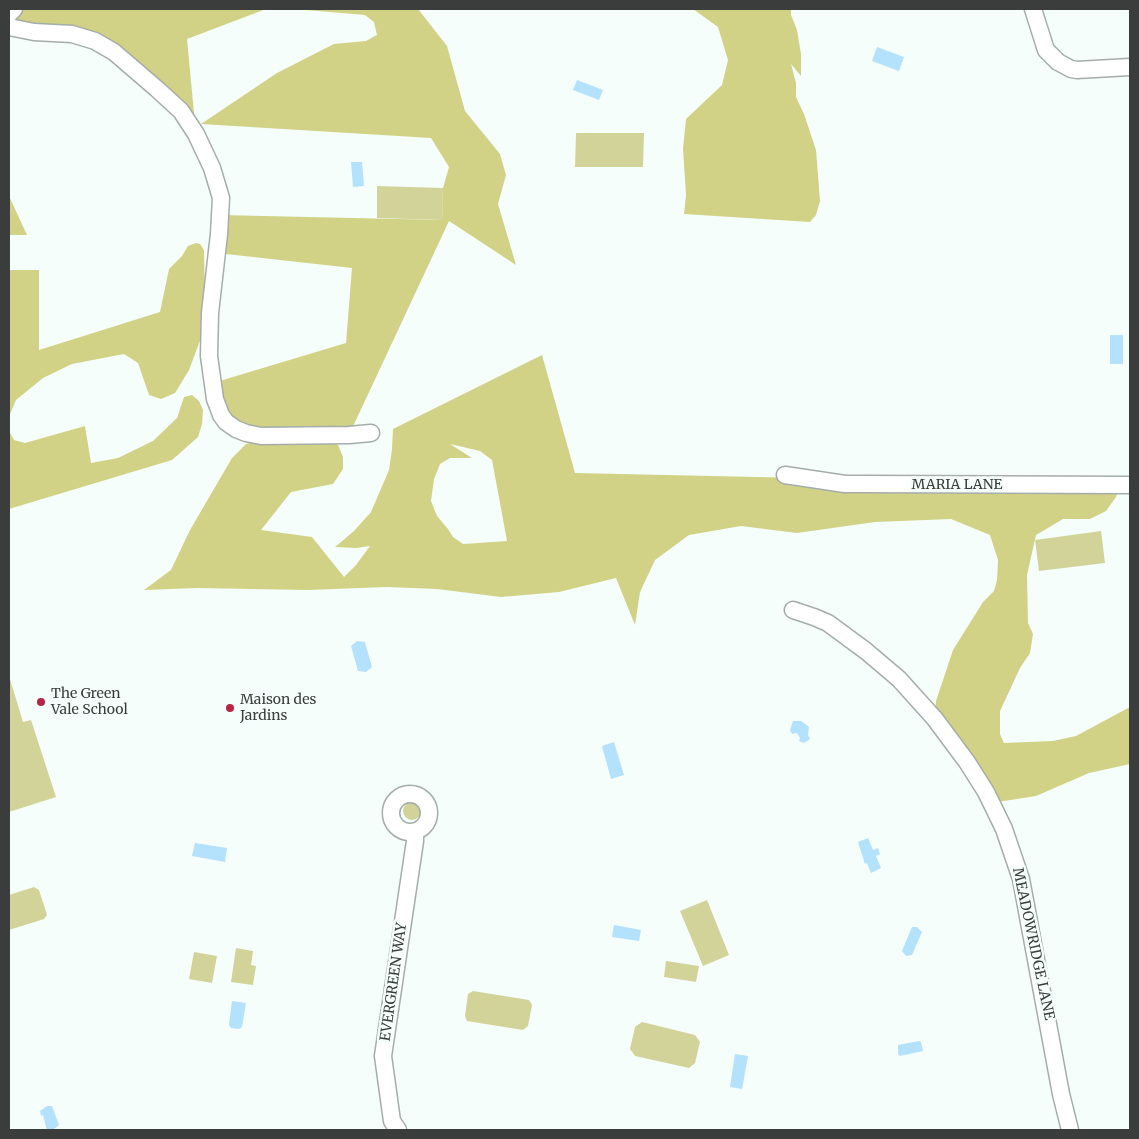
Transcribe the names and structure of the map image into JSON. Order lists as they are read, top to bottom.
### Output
{
  "streets": {
    "street": ["MARIA LANE", "MEADOWRIDGE LANE", "EVERGREEN WAY"]
  },
  "places": ["The Green Vale School", "Maison des Jardins"]
}
